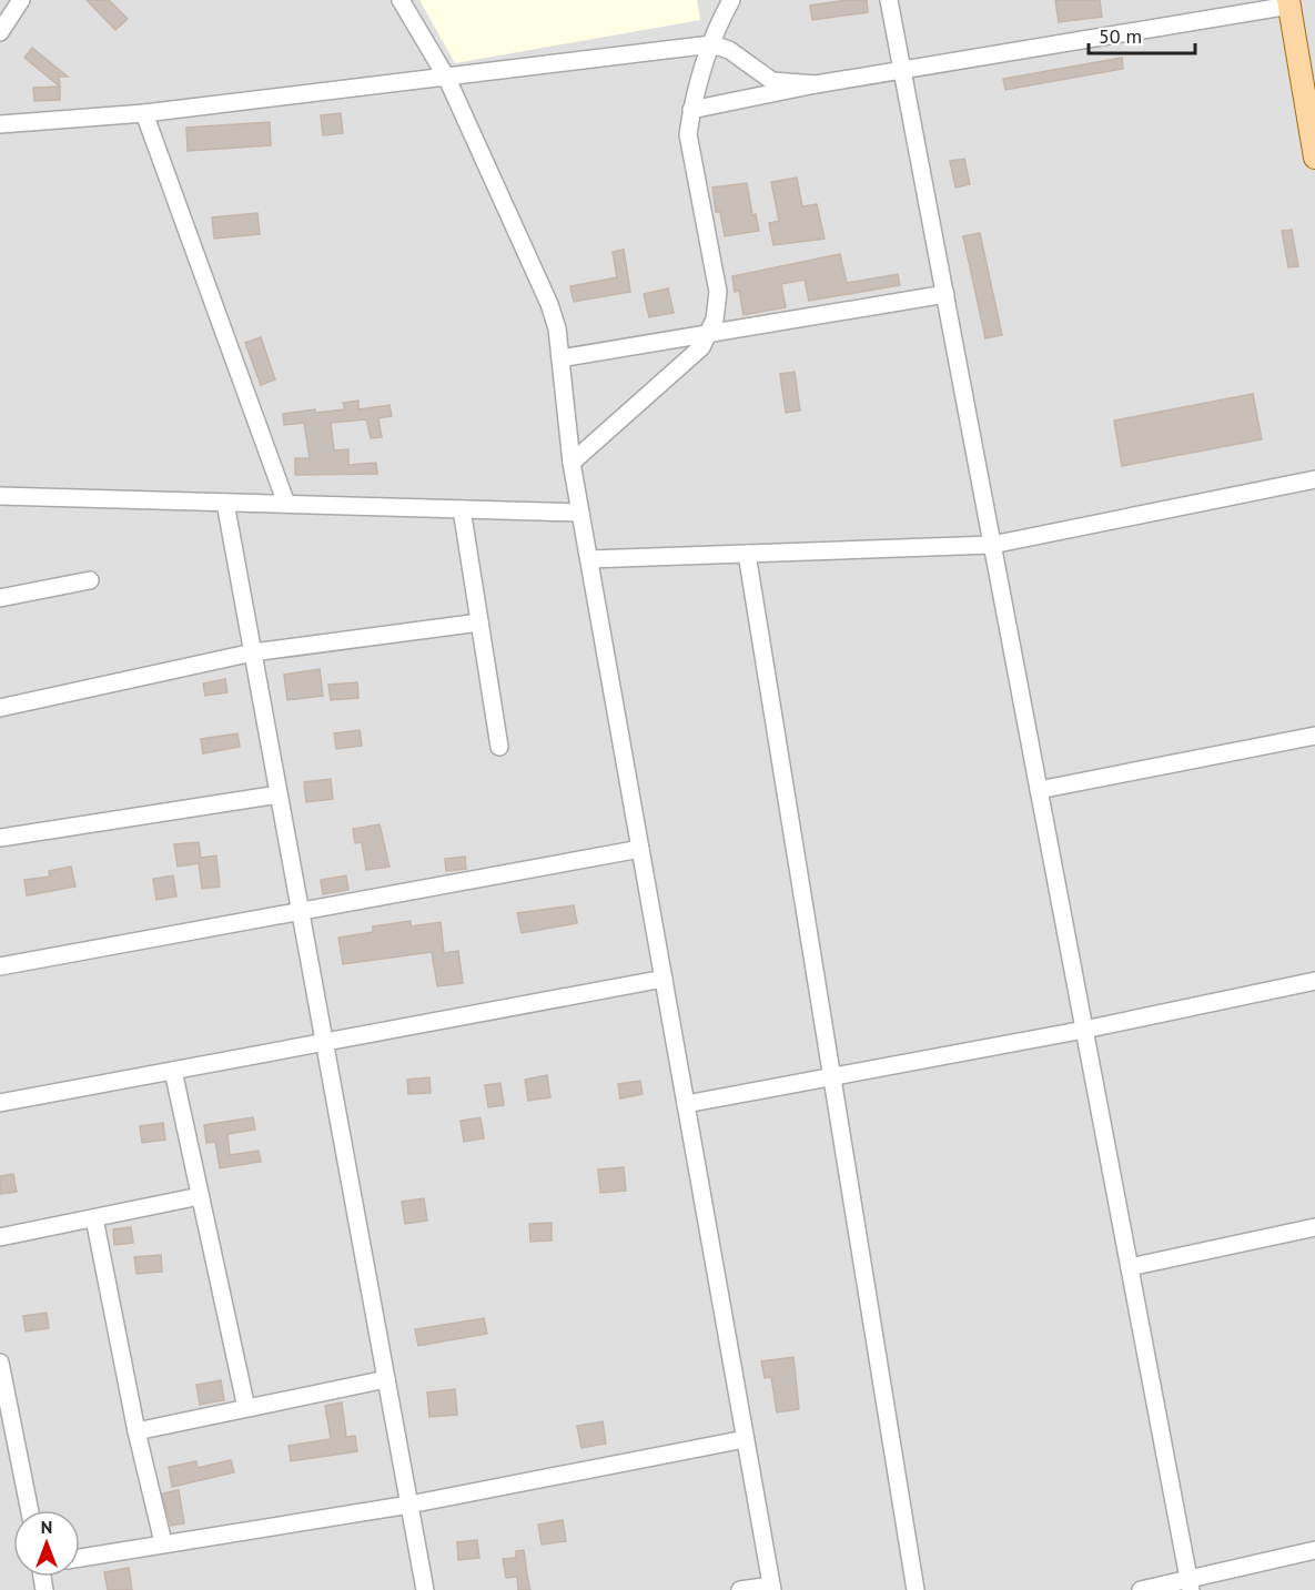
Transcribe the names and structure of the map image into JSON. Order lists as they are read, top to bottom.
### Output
{
  "scale_bar": "50 m",
  "north": "top"
}
